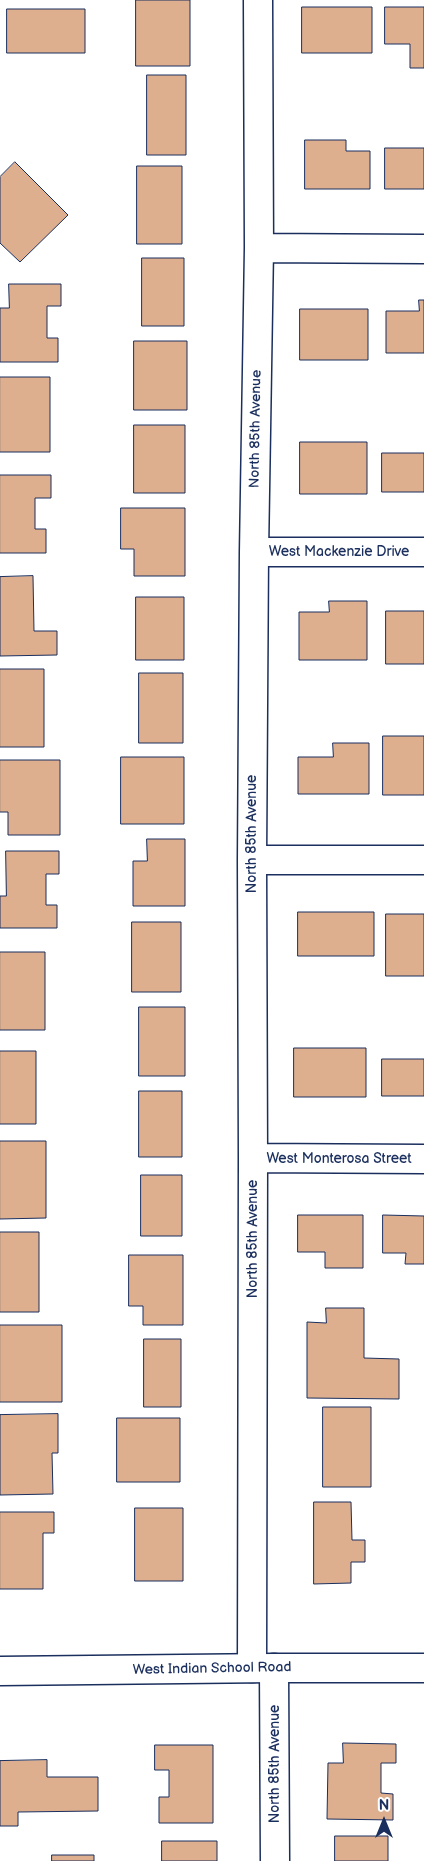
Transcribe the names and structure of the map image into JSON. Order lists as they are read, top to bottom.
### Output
{
  "streets": {
    "street": [
      "North 85th Avenue",
      "West Mackenzie Drive",
      "West Monterosa Street",
      "West Indian School Road"
    ]
  },
  "crossings": [
    ["North 85th Avenue", "West Mackenzie Drive"],
    ["North 85th Avenue", "West Monterosa Street"],
    ["North 85th Avenue", "West Indian School Road"]
  ],
  "north": "top"
}
